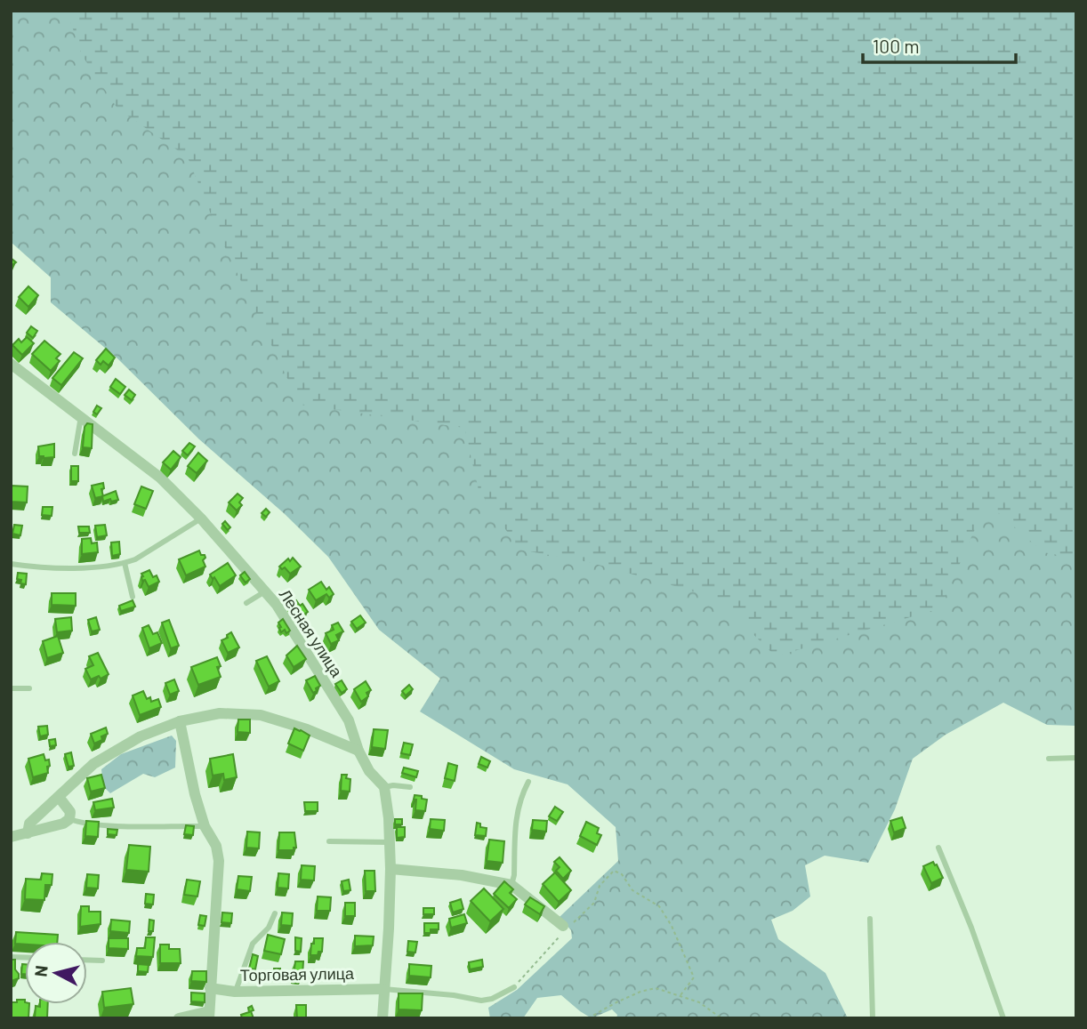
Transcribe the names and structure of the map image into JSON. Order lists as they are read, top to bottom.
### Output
{
  "streets": {
    "street": ["Лесная улица", "Торговая улица"]
  },
  "scale_bar": "100 m",
  "north": "left"
}
